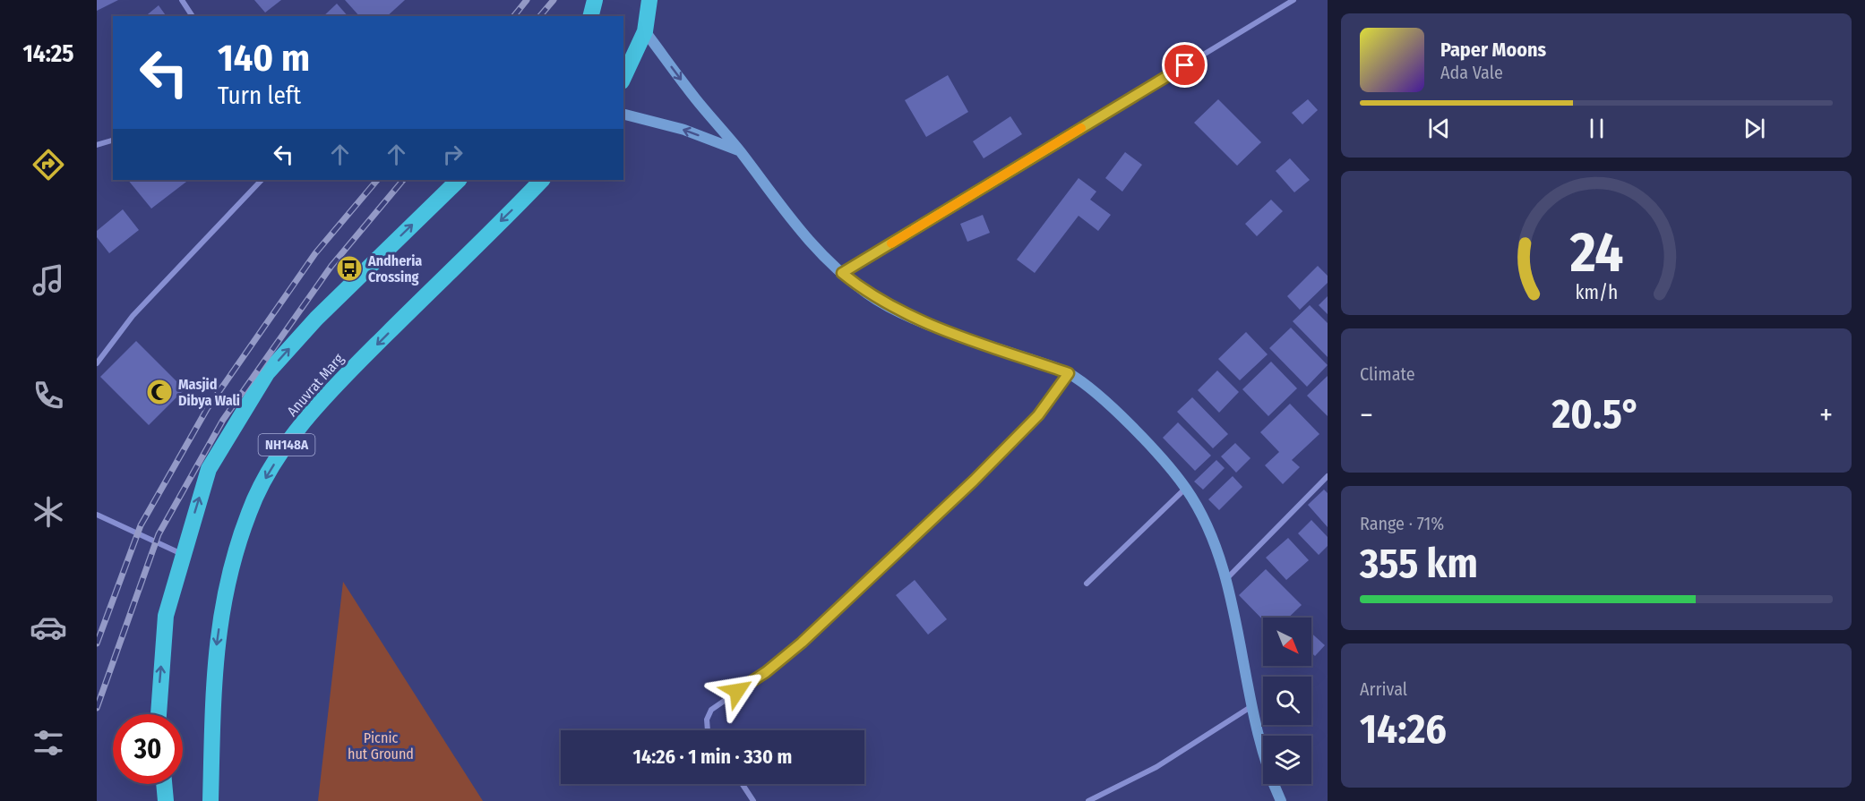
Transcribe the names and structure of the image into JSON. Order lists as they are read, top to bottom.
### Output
{
  "streets": {
    "highway": ["Anuvrat Marg", "NH148A"]
  },
  "parks": ["Picnic hut Ground"],
  "places": {
    "bus stop": ["Andheria Crossing"],
    "mosque": ["Masjid Dibya Wali"]
  },
  "north": "bottom right",
  "page": {
    "tabs": "14:25",
    "turn": ["140 m", "Turn left"],
    "song": ["Paper Moons", "Ada Vale"],
    "tile": [
      "Climate",
      ["Range · 71%", "355 km"],
      ["Arrival", "14:26"]
    ],
    "heat": ["−", "20.5°", "+"],
    "limit": "30",
    "trip": "14:26 · 1 min · 330 m",
    "gauge": ["24", "km/h"]
  }
}
